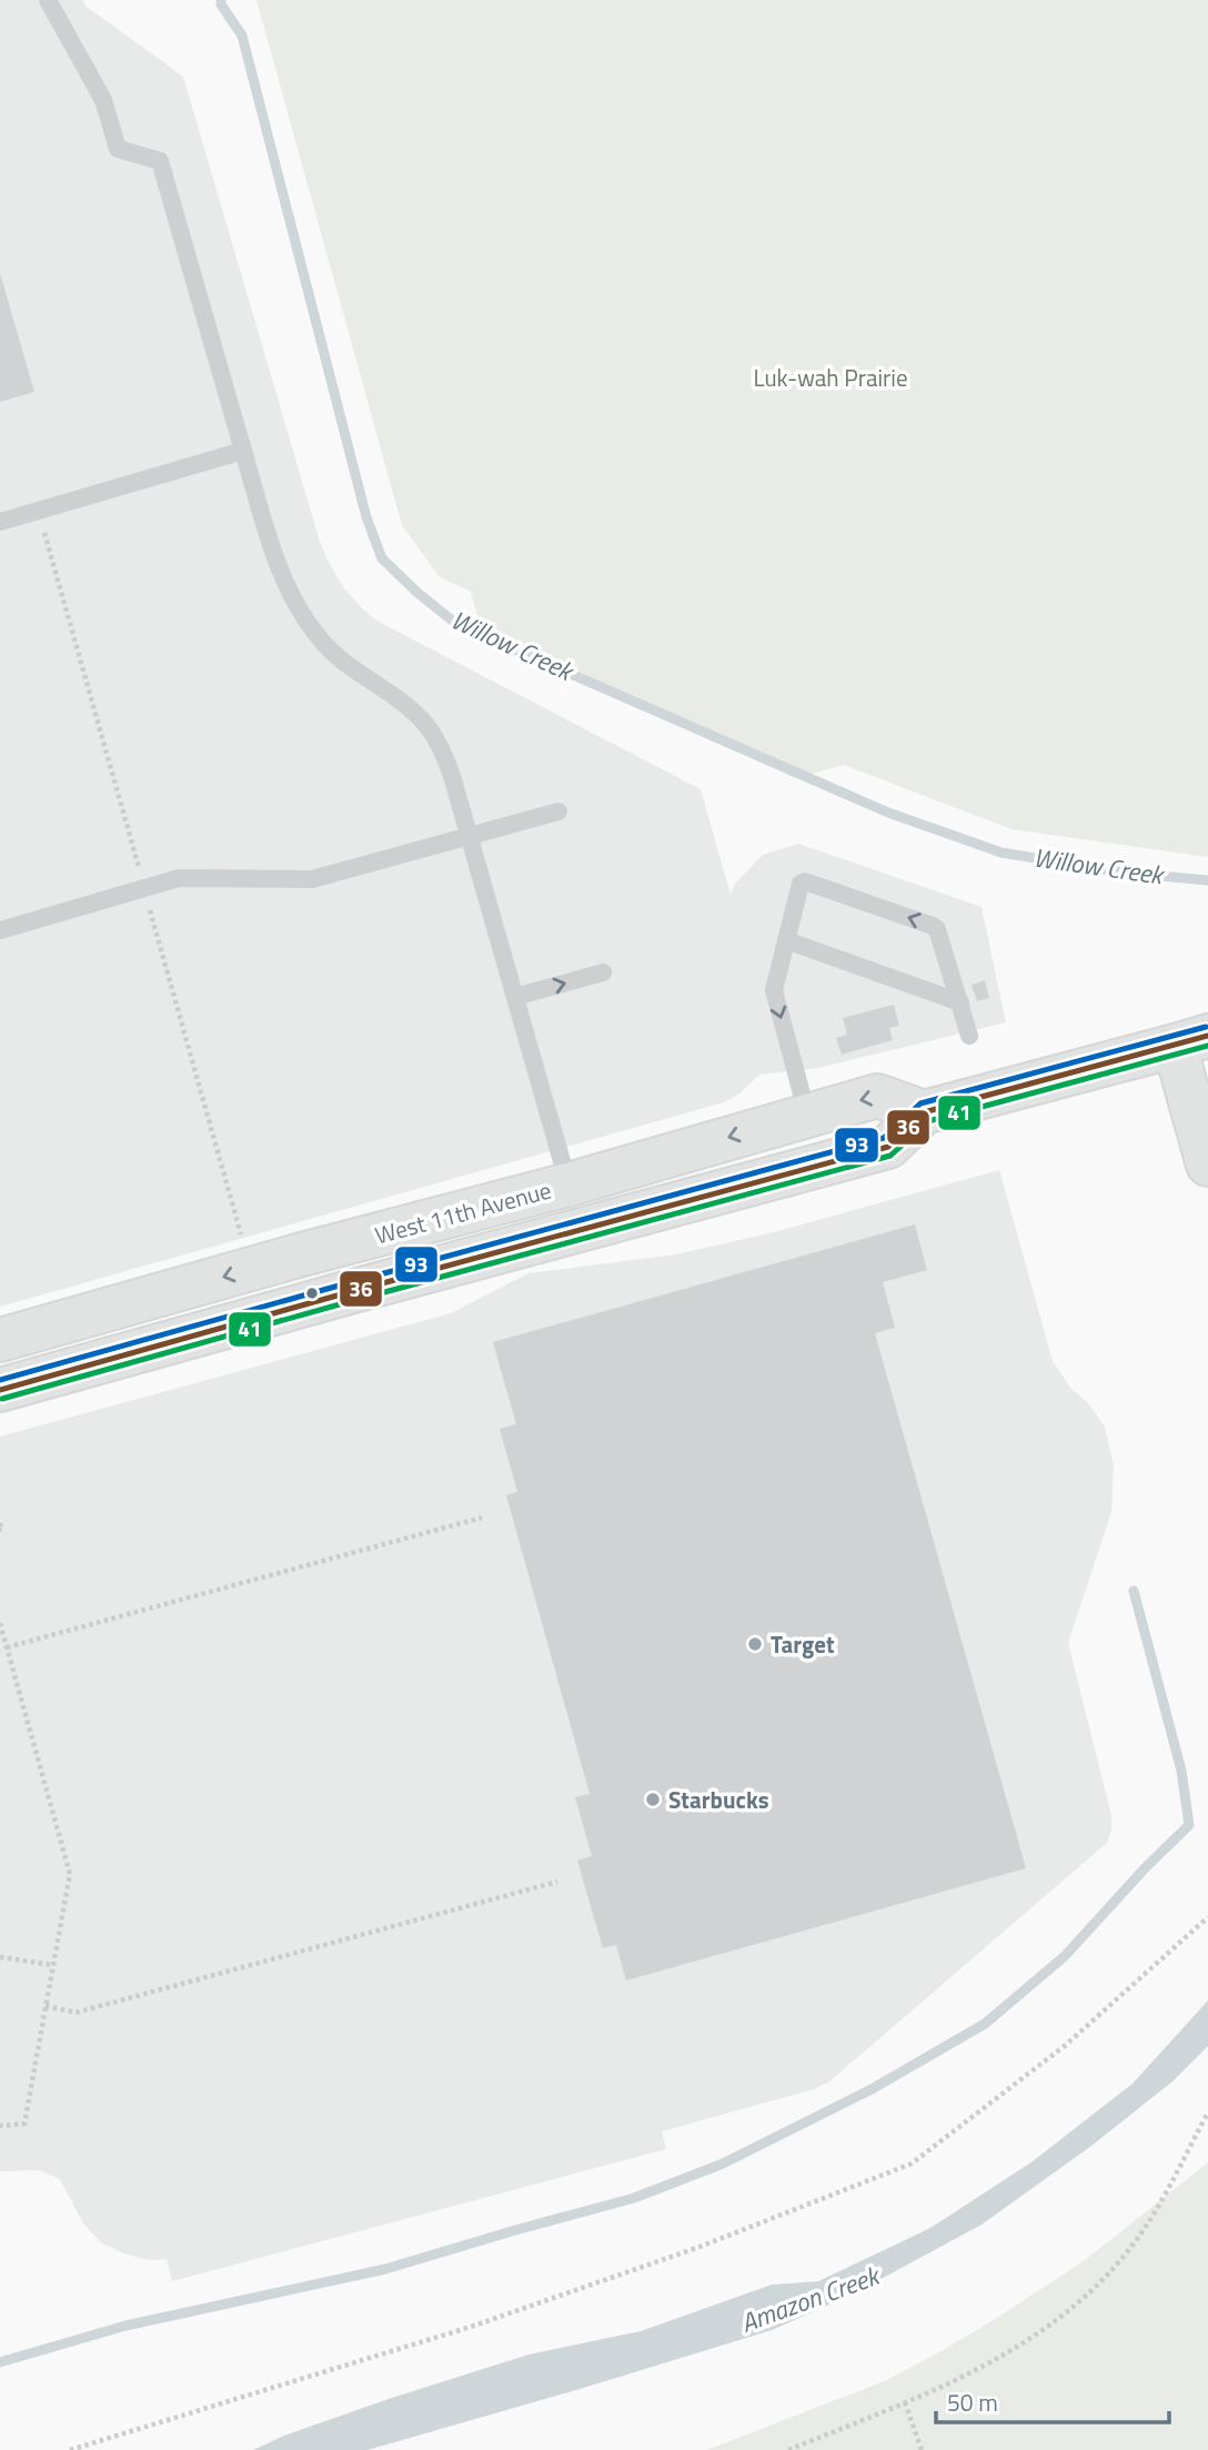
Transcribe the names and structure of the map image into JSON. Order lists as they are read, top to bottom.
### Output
{
  "streets": {
    "main road": ["West 11th Avenue"]
  },
  "water": ["Willow Creek", "Amazon Creek"],
  "parks": ["Luk-wah Prairie"],
  "places": ["Target", "Starbucks"],
  "lines": ["transit line 93", "transit line 36", "transit line 41"],
  "scale_bar": "50 m"
}
